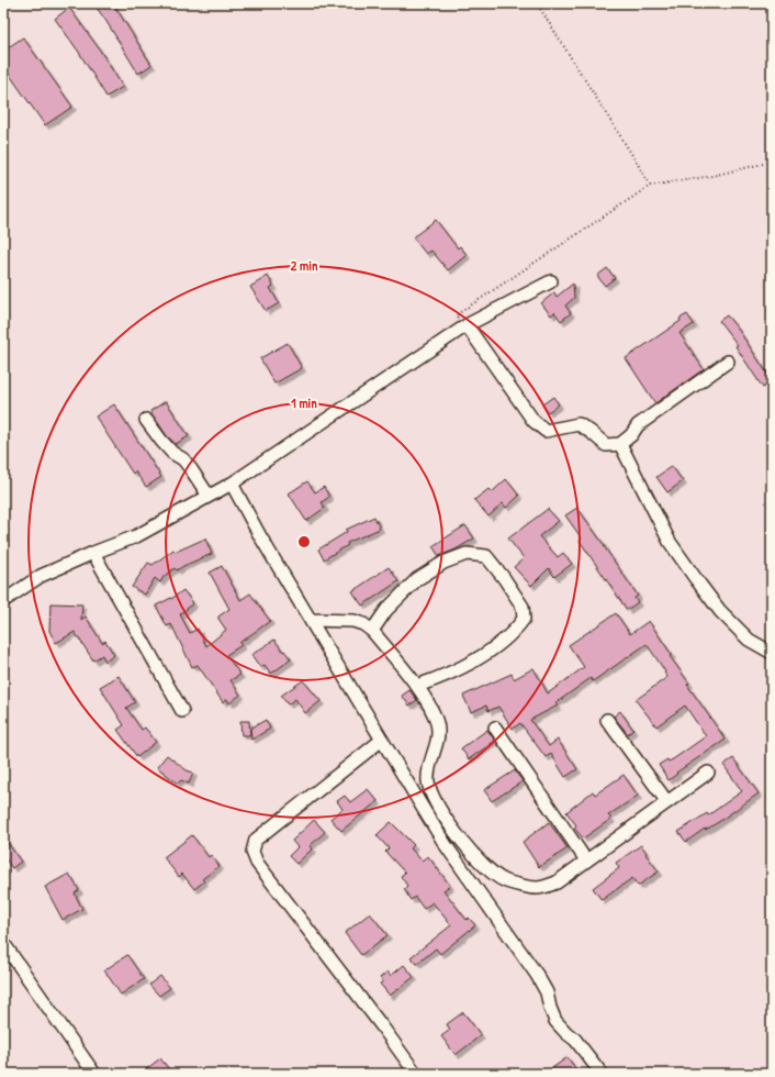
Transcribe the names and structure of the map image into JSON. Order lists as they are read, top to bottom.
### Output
{
  "rings": ["2 min", "1 min"]
}
